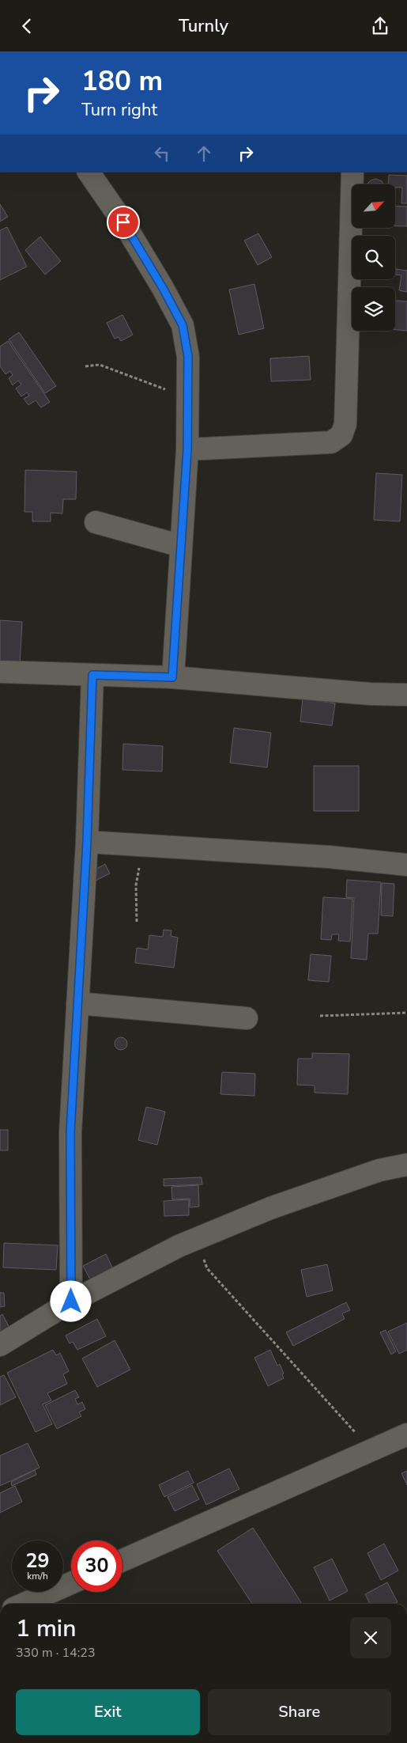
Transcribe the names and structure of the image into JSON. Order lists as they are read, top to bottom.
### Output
{
  "north": "top right",
  "page": {
    "header": "Turnly",
    "turn": ["180 m", "Turn right"],
    "speed": "29 km/h",
    "limit": "30",
    "heading": ["1 min", "330 m · 14:23"],
    "buttons": ["Exit", "Share"]
  }
}
